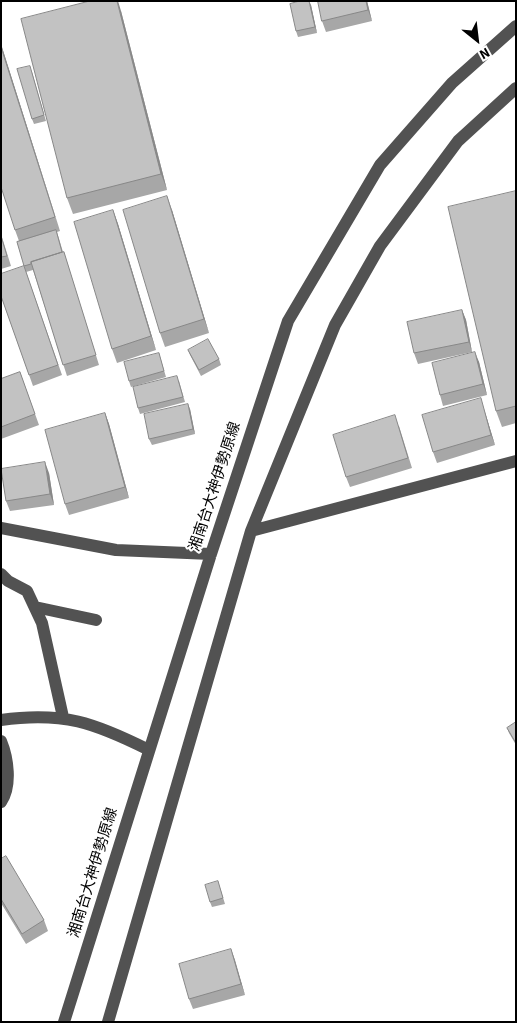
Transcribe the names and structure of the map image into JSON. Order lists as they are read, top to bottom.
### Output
{
  "streets": {
    "street": ["湘南台大神伊勢原線"]
  },
  "north": "bottom right"
}
